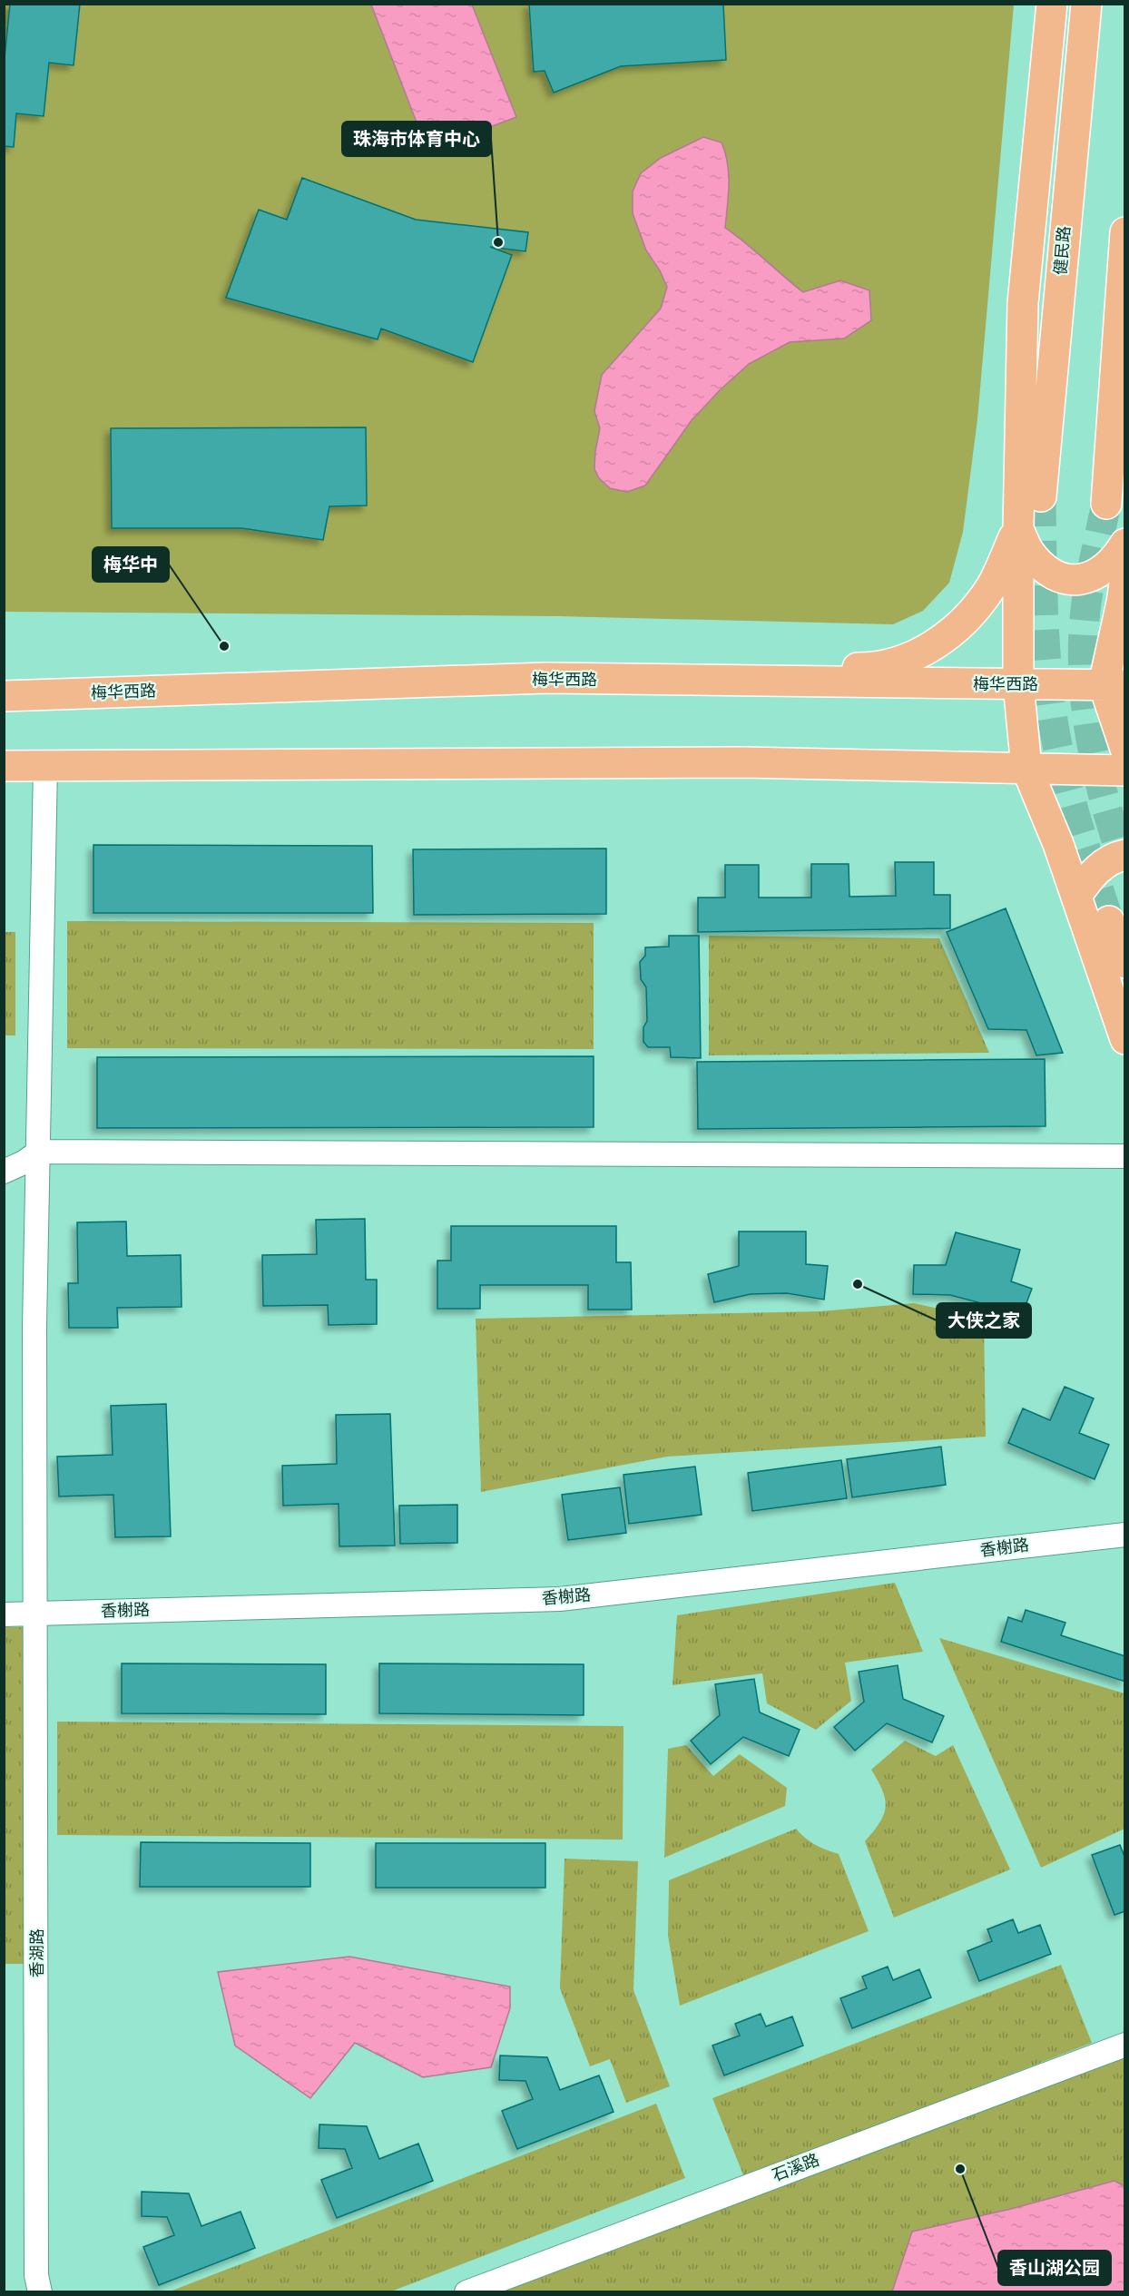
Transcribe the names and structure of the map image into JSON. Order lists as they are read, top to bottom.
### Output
{
  "streets": {
    "main road": ["健民路", "梅华西路"],
    "street": ["香榭路", "香湖路", "石溪路"]
  },
  "crossings": [
    ["香榭路", "香湖路"]
  ],
  "places": [
    "珠海市体育中心",
    "梅华中",
    "大侠之家",
    "香山湖公园"
  ]
}
